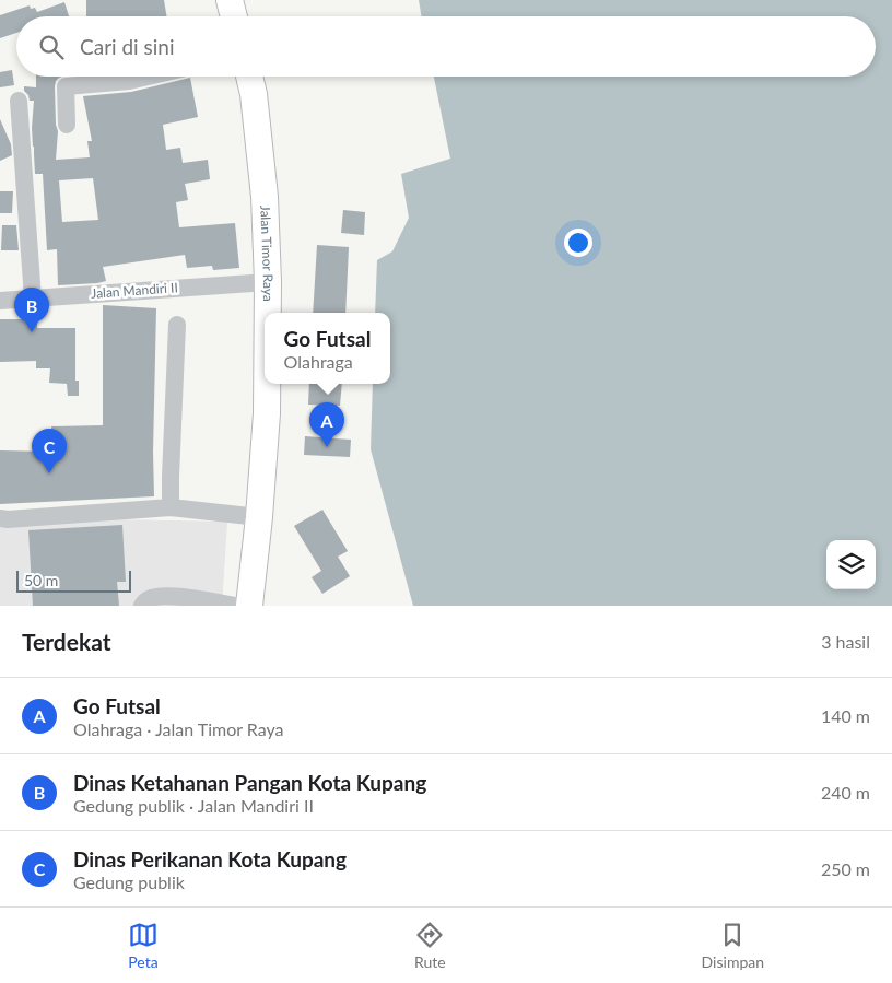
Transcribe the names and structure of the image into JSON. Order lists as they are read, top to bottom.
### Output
{
  "streets": {
    "highway": ["Jalan Timor Raya"],
    "street": ["Jalan Mandiri II"]
  },
  "crossings": [
    ["Jalan Timor Raya", "Jalan Mandiri II"]
  ],
  "scale_bar": "50 m",
  "page": {
    "search": "Cari di sini",
    "pins": ["B", "A", "C"],
    "popup": ["Go Futsal", "Olahraga"],
    "scale": "50 m",
    "heading": ["Terdekat", "3 hasil"],
    "list": [
      {
        "mark": "A",
        "name": "Go Futsal",
        "note": "Olahraga · Jalan Timor Raya",
        "value": "140 m"
      },
      {
        "mark": "B",
        "name": "Dinas Ketahanan Pangan Kota Kupang",
        "note": "Gedung publik · Jalan Mandiri II",
        "value": "240 m"
      },
      {
        "mark": "C",
        "name": "Dinas Perikanan Kota Kupang",
        "note": "Gedung publik",
        "value": "250 m"
      }
    ],
    "nav": ["Peta", "Rute", "Disimpan"]
  }
}
